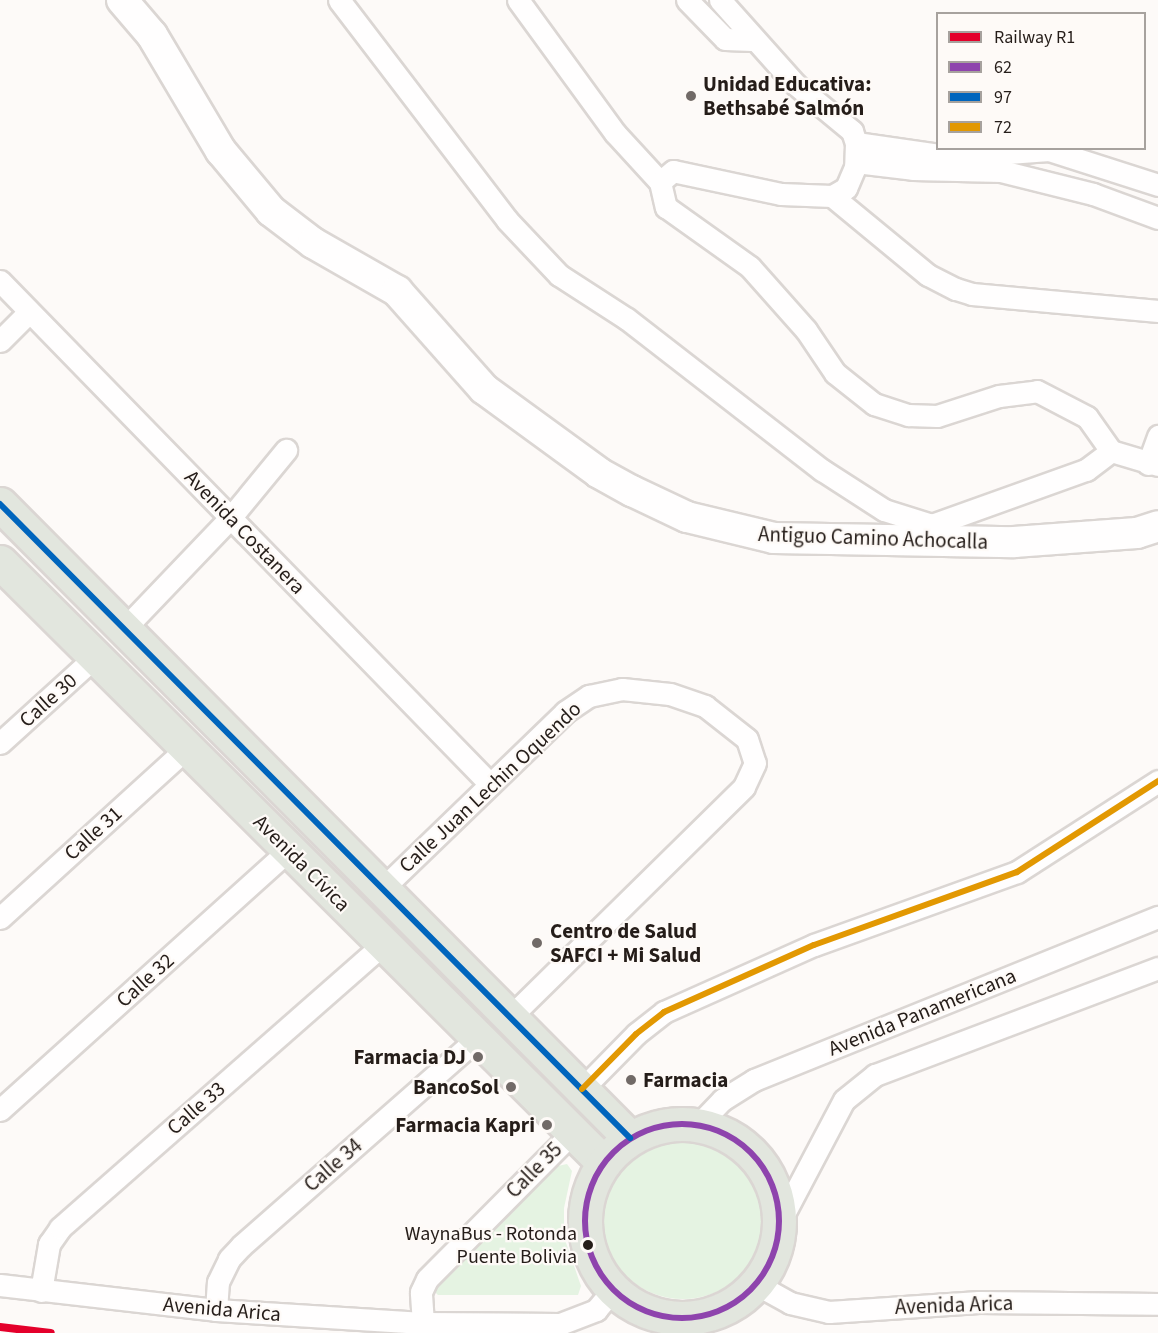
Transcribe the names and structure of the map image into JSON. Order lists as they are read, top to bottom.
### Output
{
  "streets": {
    "main road": ["Antiguo Camino Achocalla", "Avenida Cívica"],
    "street": [
      "Avenida Costanera",
      "Calle 30",
      "Calle Juan Lechin Oquendo",
      "Calle 31",
      "Calle 32",
      "Avenida Panamericana",
      "Calle 33",
      "Calle 34",
      "Calle 35",
      "Avenida Arica"
    ]
  },
  "crossings": [
    ["Avenida Costanera", "Calle Juan Lechin Oquendo"],
    ["Calle 30", "Avenida Cívica"],
    ["Calle Juan Lechin Oquendo", "Avenida Cívica"],
    ["Calle 31", "Avenida Cívica"],
    ["Avenida Cívica", "Calle 32"],
    ["Avenida Cívica", "Avenida Panamericana"],
    ["Avenida Cívica", "Calle 33"],
    ["Avenida Cívica", "Calle 34"],
    ["Avenida Cívica", "Calle 35"],
    ["Avenida Cívica", "Avenida Arica"],
    ["Avenida Panamericana", "Avenida Arica"],
    ["Calle 33", "Avenida Arica"],
    ["Calle 34", "Avenida Arica"],
    ["Calle 35", "Avenida Arica"]
  ],
  "places": [
    "Unidad Educativa: Bethsabé Salmón",
    "Centro de Salud SAFCI + Mi Salud",
    "Farmacia DJ",
    "Farmacia",
    "BancoSol",
    "Farmacia Kapri",
    "WaynaBus - Rotonda Puente Bolivia"
  ],
  "lines": [
    "transit line 97",
    "transit line 72",
    "transit line 62",
    "rail line R1"
  ],
  "legend": [
    "Railway R1",
    "62",
    "97",
    "72"
  ]
}
